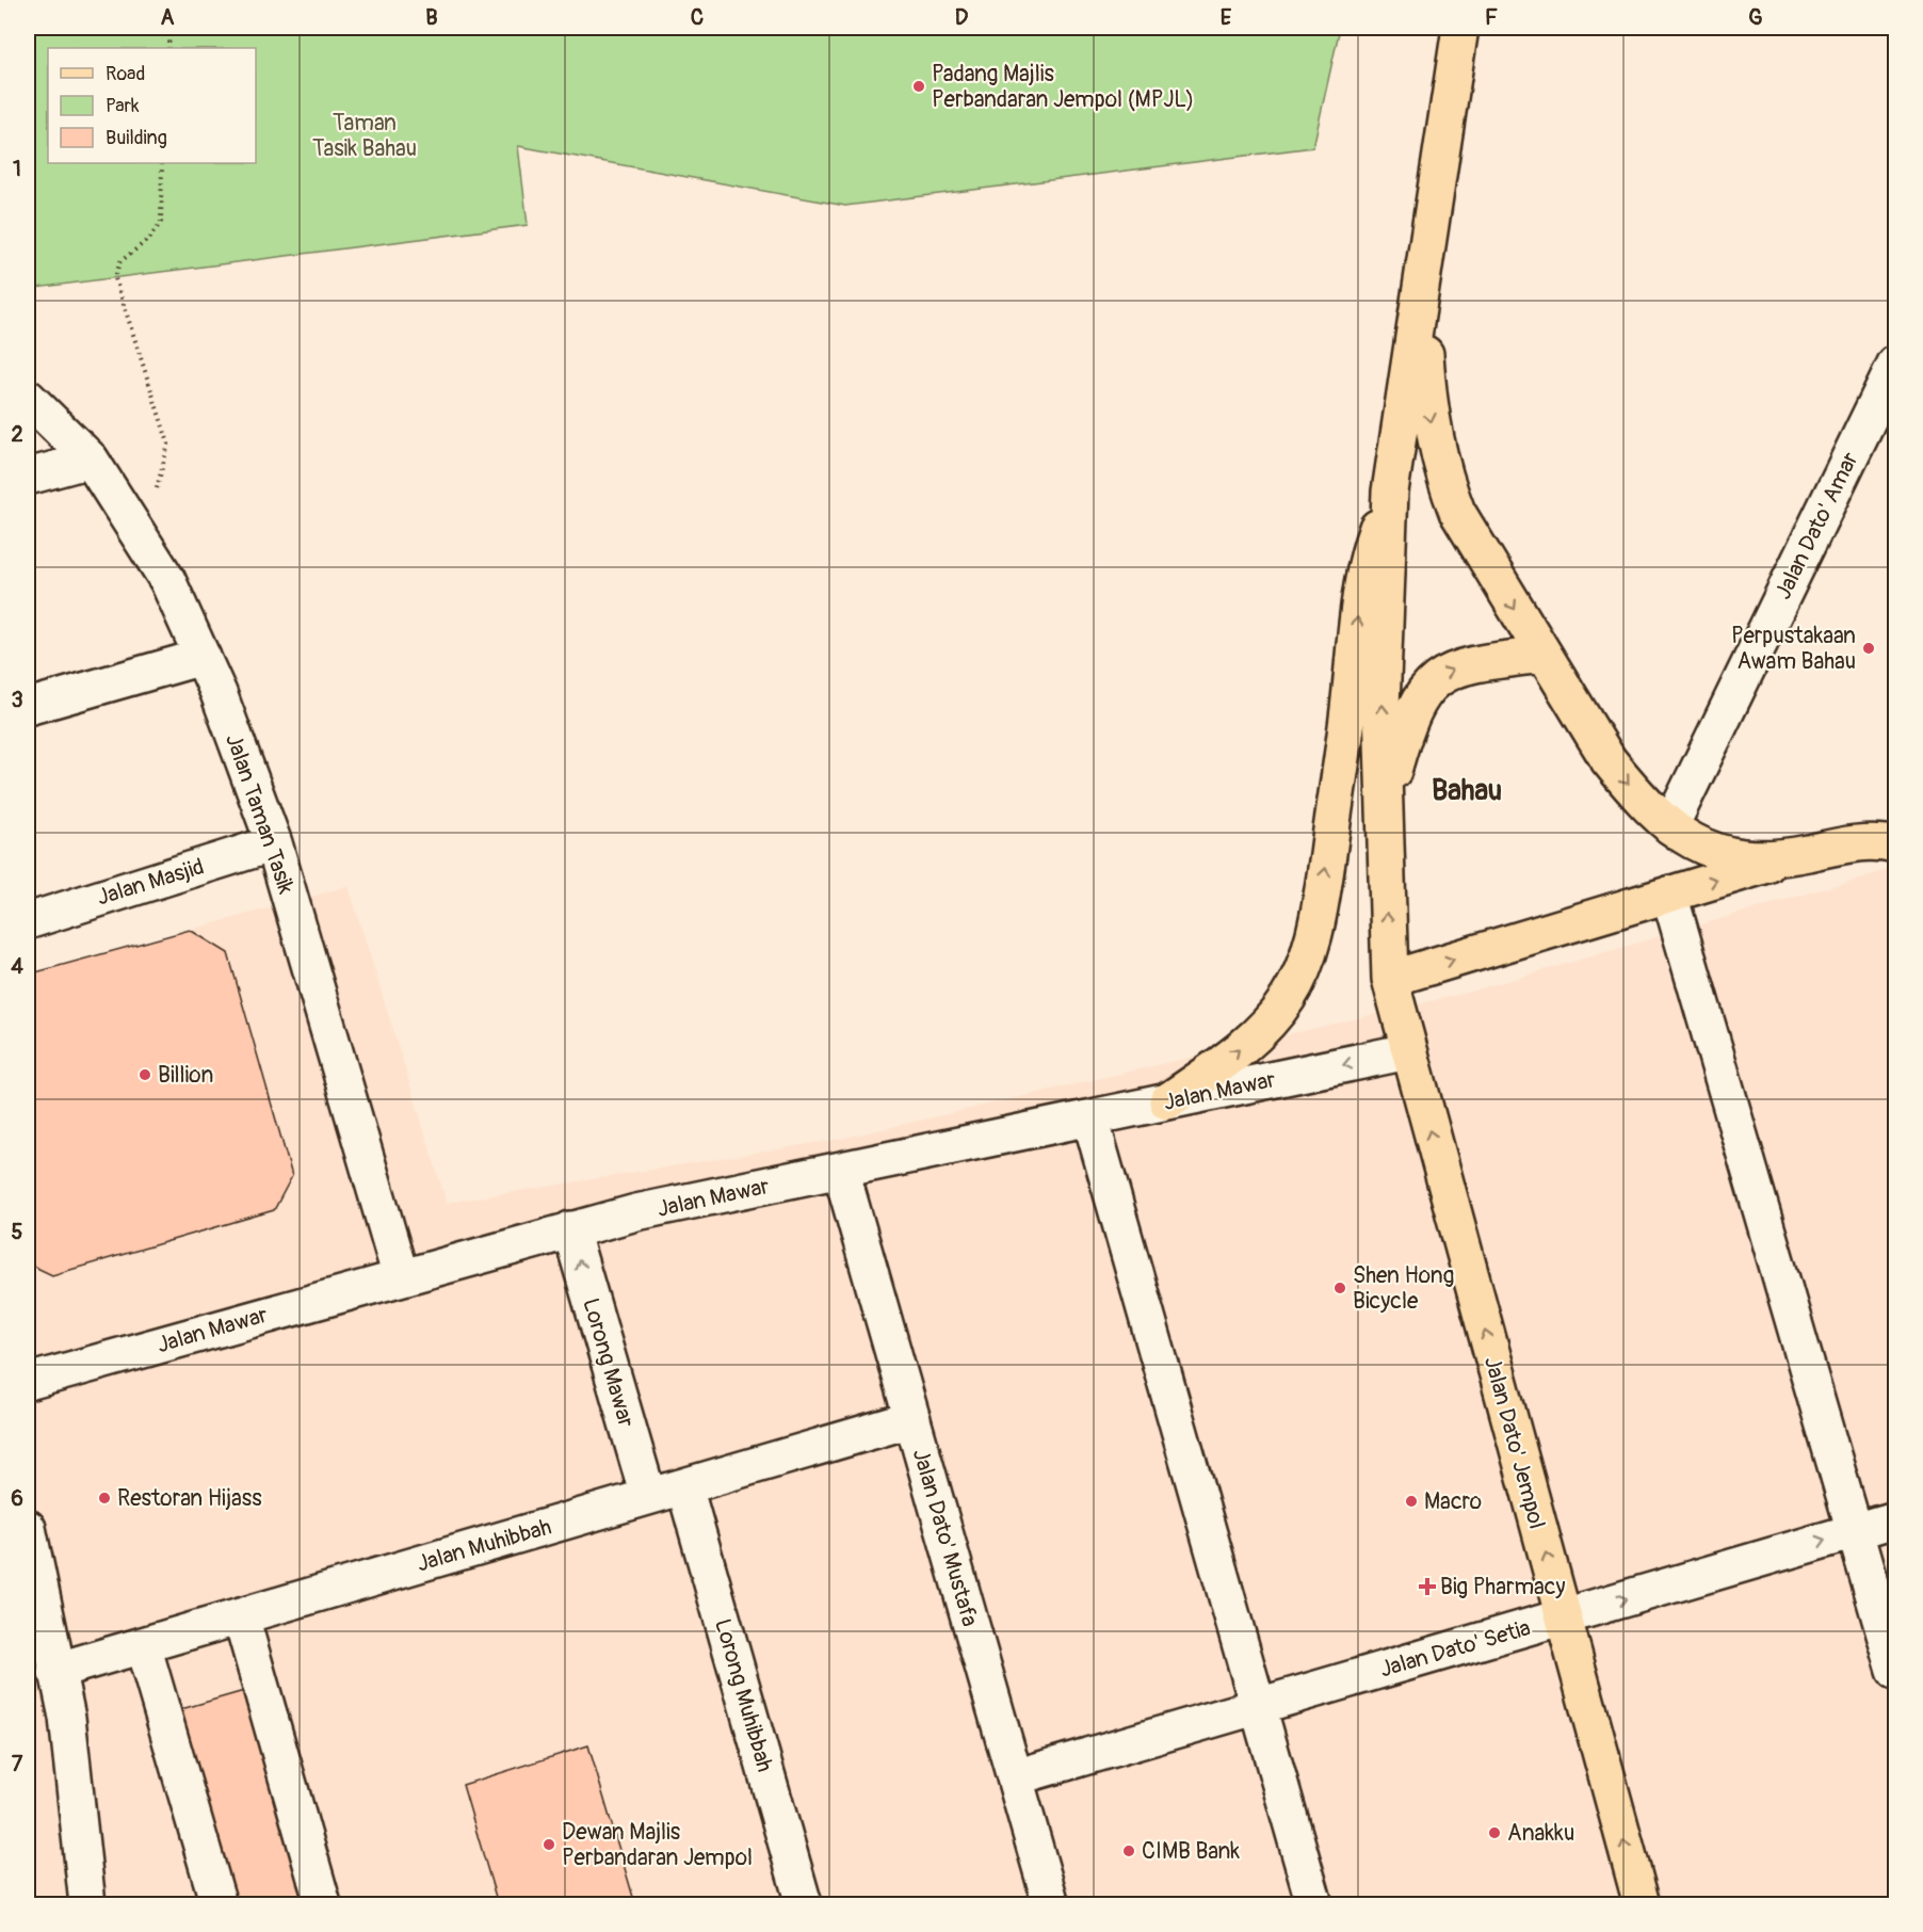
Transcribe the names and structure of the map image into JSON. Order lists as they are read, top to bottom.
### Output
{
  "streets": {
    "main road": ["Jalan Dato' Jempol"],
    "street": [
      "Jalan Dato' Amar",
      "Jalan Taman Tasik",
      "Jalan Masjid",
      "Jalan Mawar",
      "Lorong Mawar",
      "Jalan Dato' Mustafa",
      "Jalan Muhibbah",
      "Jalan Dato' Setia",
      "Lorong Muhibbah"
    ]
  },
  "crossings": [
    ["Jalan Taman Tasik", "Jalan Masjid"],
    ["Jalan Taman Tasik", "Jalan Mawar"],
    ["Jalan Mawar", "Lorong Mawar"],
    ["Jalan Mawar", "Jalan Dato' Jempol"],
    ["Jalan Mawar", "Jalan Dato' Mustafa"],
    ["Lorong Mawar", "Jalan Muhibbah"],
    ["Jalan Dato' Jempol", "Jalan Dato' Setia"],
    ["Jalan Dato' Mustafa", "Jalan Muhibbah"],
    ["Jalan Dato' Mustafa", "Jalan Dato' Setia"],
    ["Jalan Muhibbah", "Lorong Muhibbah"]
  ],
  "one_way": ["Lorong Mawar", "Jalan Dato' Jempol"],
  "districts": ["Bahau"],
  "parks": ["Taman Tasik Bahau"],
  "places": {
    "other": [
      "Padang Majlis Perbandaran Jempol (MPJL)",
      "Perpustakaan Awam Bahau",
      "Billion",
      "Shen Hong Bicycle",
      "Restoran Hijass",
      "Macro",
      "Anakku",
      "Dewan Majlis Perbandaran Jempol",
      "CIMB Bank"
    ],
    "health": ["Big Pharmacy"]
  },
  "legend": ["Road", "Park", "Building"],
  "grid": {
    "columns": [
      "A",
      "B",
      "C",
      "D",
      "E",
      "F",
      "G"
    ],
    "rows": [
      "1",
      "2",
      "3",
      "4",
      "5",
      "6",
      "7"
    ]
  }
}
